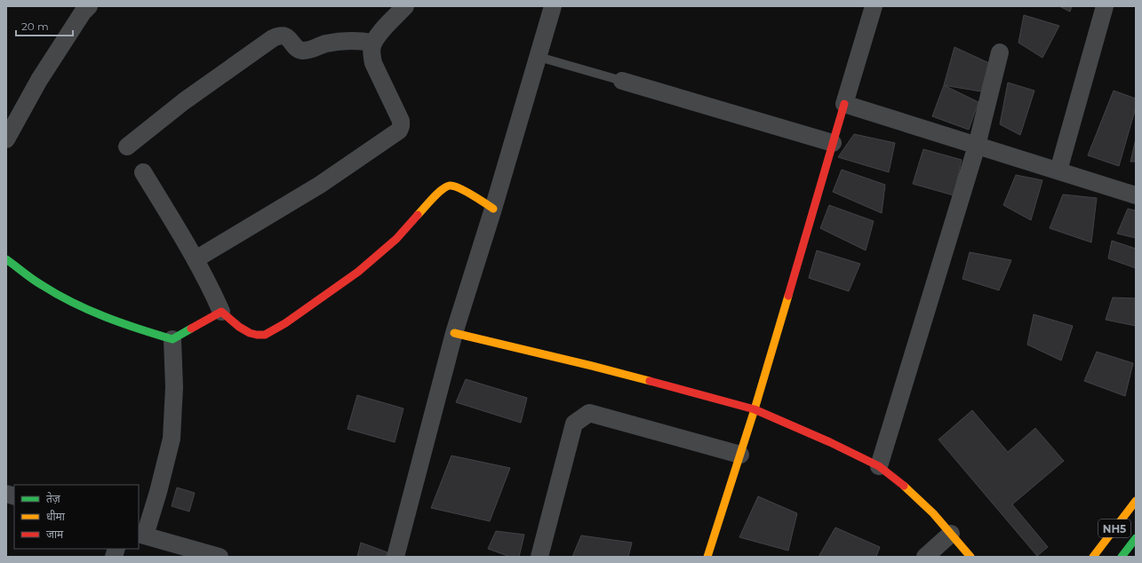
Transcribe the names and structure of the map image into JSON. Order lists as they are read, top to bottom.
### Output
{
  "streets": {
    "main road": ["NH5"]
  },
  "legend": ["तेज़", "धीमा", "जाम"],
  "scale_bar": "20 m"
}
